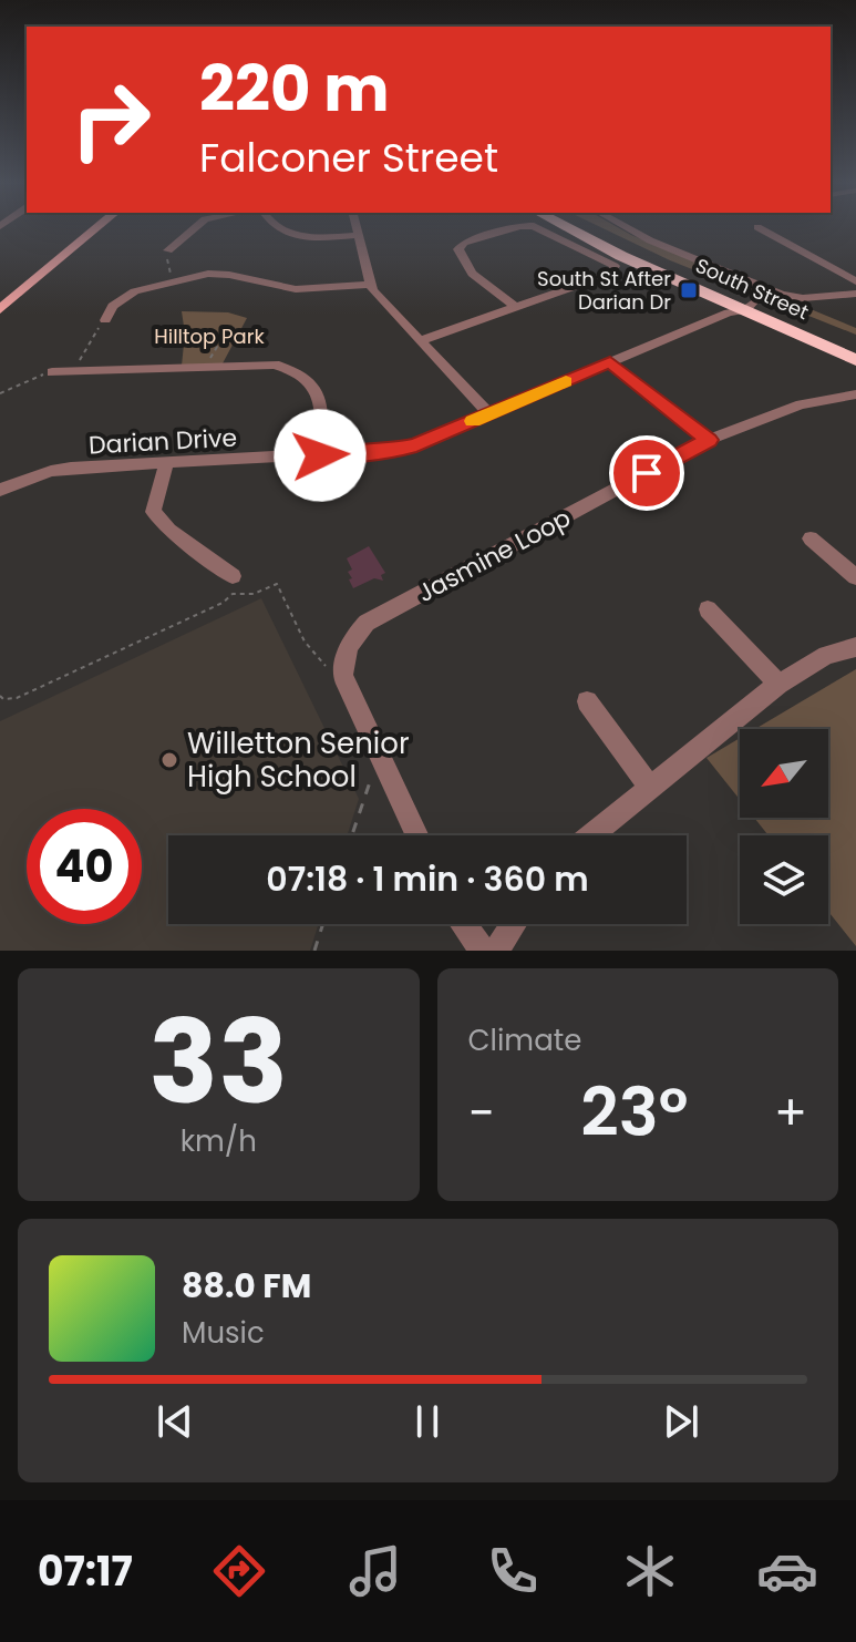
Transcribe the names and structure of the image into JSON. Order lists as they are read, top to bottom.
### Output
{
  "streets": {
    "highway": ["South Street"],
    "street": ["Darian Drive", "Jasmine Loop"]
  },
  "crossings": [
    ["South Street", "Darian Drive"]
  ],
  "parks": ["Hilltop Park"],
  "places": {
    "transit": ["South St After Darian Dr"],
    "other": ["Willetton Senior High School"]
  },
  "north": "bottom left",
  "page": {
    "turn": ["220 m", "Falconer Street"],
    "limit": "40",
    "trip": "07:18 · 1 min · 360 m",
    "tile": [
      ["33", "km/h"],
      "Climate"
    ],
    "heat": ["−", "23°", "+"],
    "song": ["88.0 FM", "Music"],
    "tabs": "07:17"
  }
}
